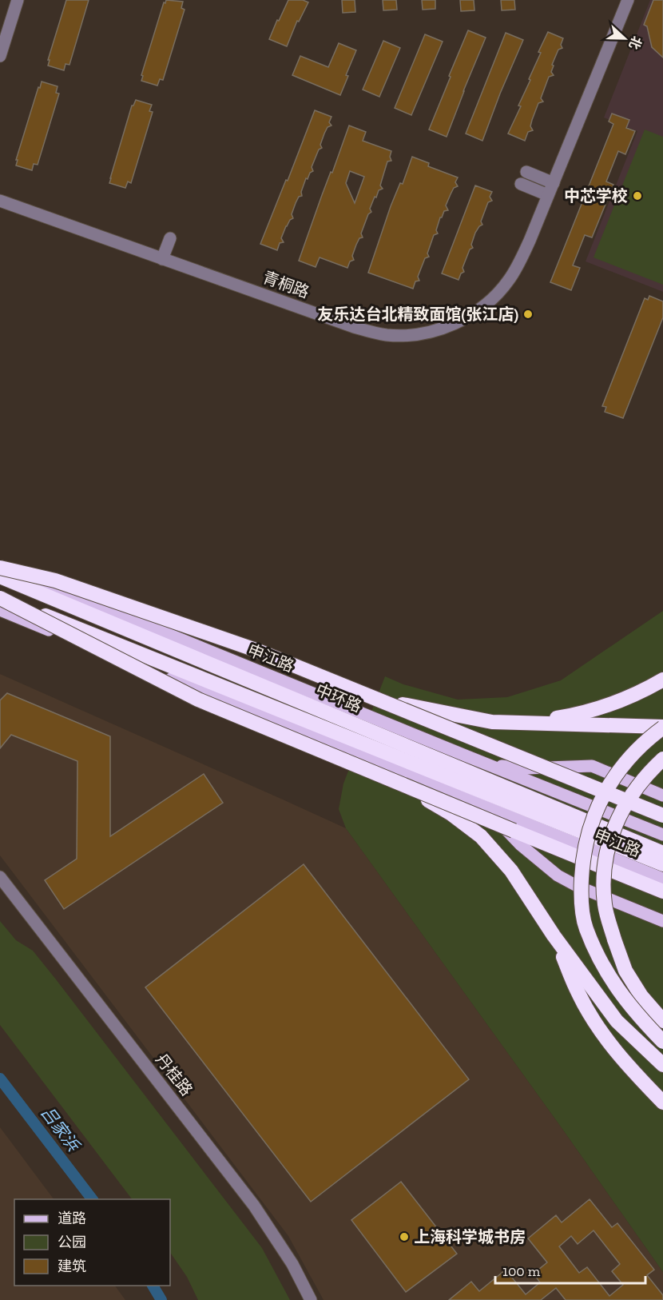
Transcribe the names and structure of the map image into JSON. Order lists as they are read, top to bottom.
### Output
{
  "streets": {
    "highway": ["中环路"],
    "main road": ["申江路"],
    "street": ["青桐路", "丹桂路"]
  },
  "water": ["吕家浜"],
  "places": ["中芯学校", "友乐达台北精致面馆(张江店)", "上海科学城书房"],
  "legend": ["道路", "公园", "建筑"],
  "scale_bar": "100 m",
  "north": "right"
}
